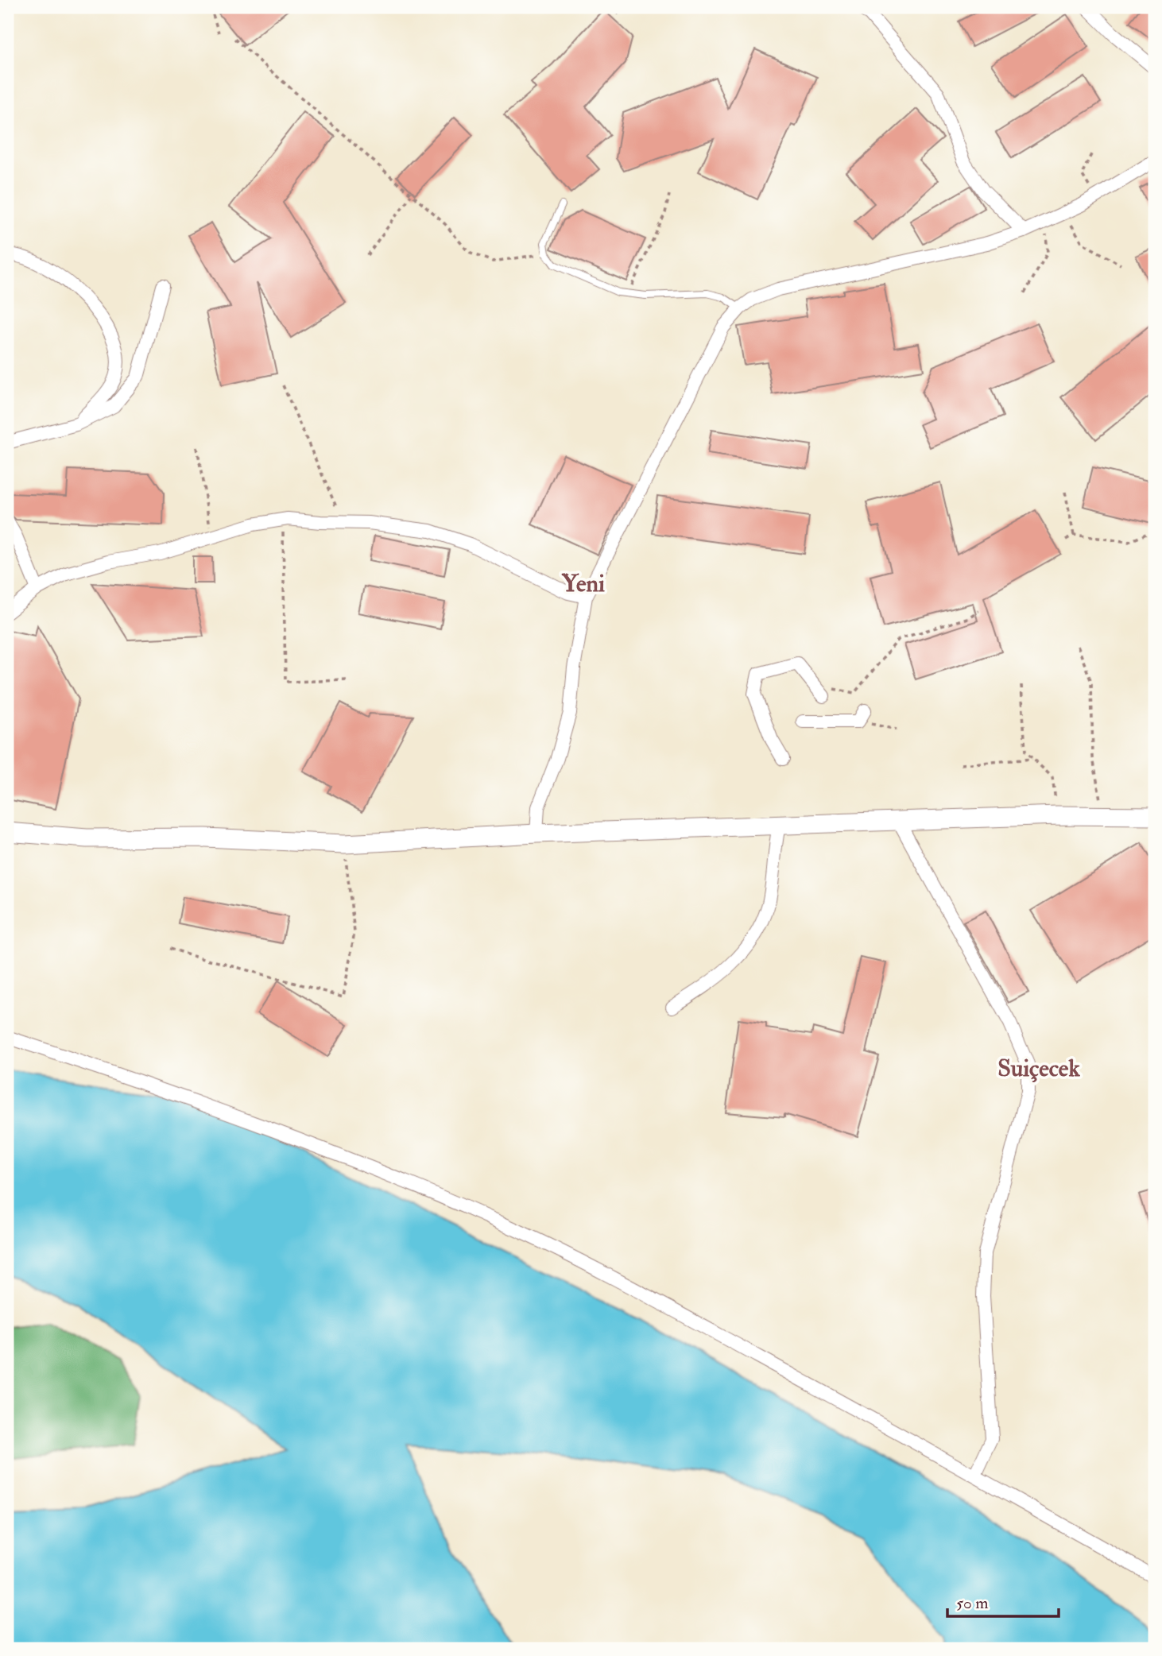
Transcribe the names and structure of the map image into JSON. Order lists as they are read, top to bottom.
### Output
{
  "districts": ["Yeni", "Suiçecek"],
  "scale_bar": "50 m"
}
